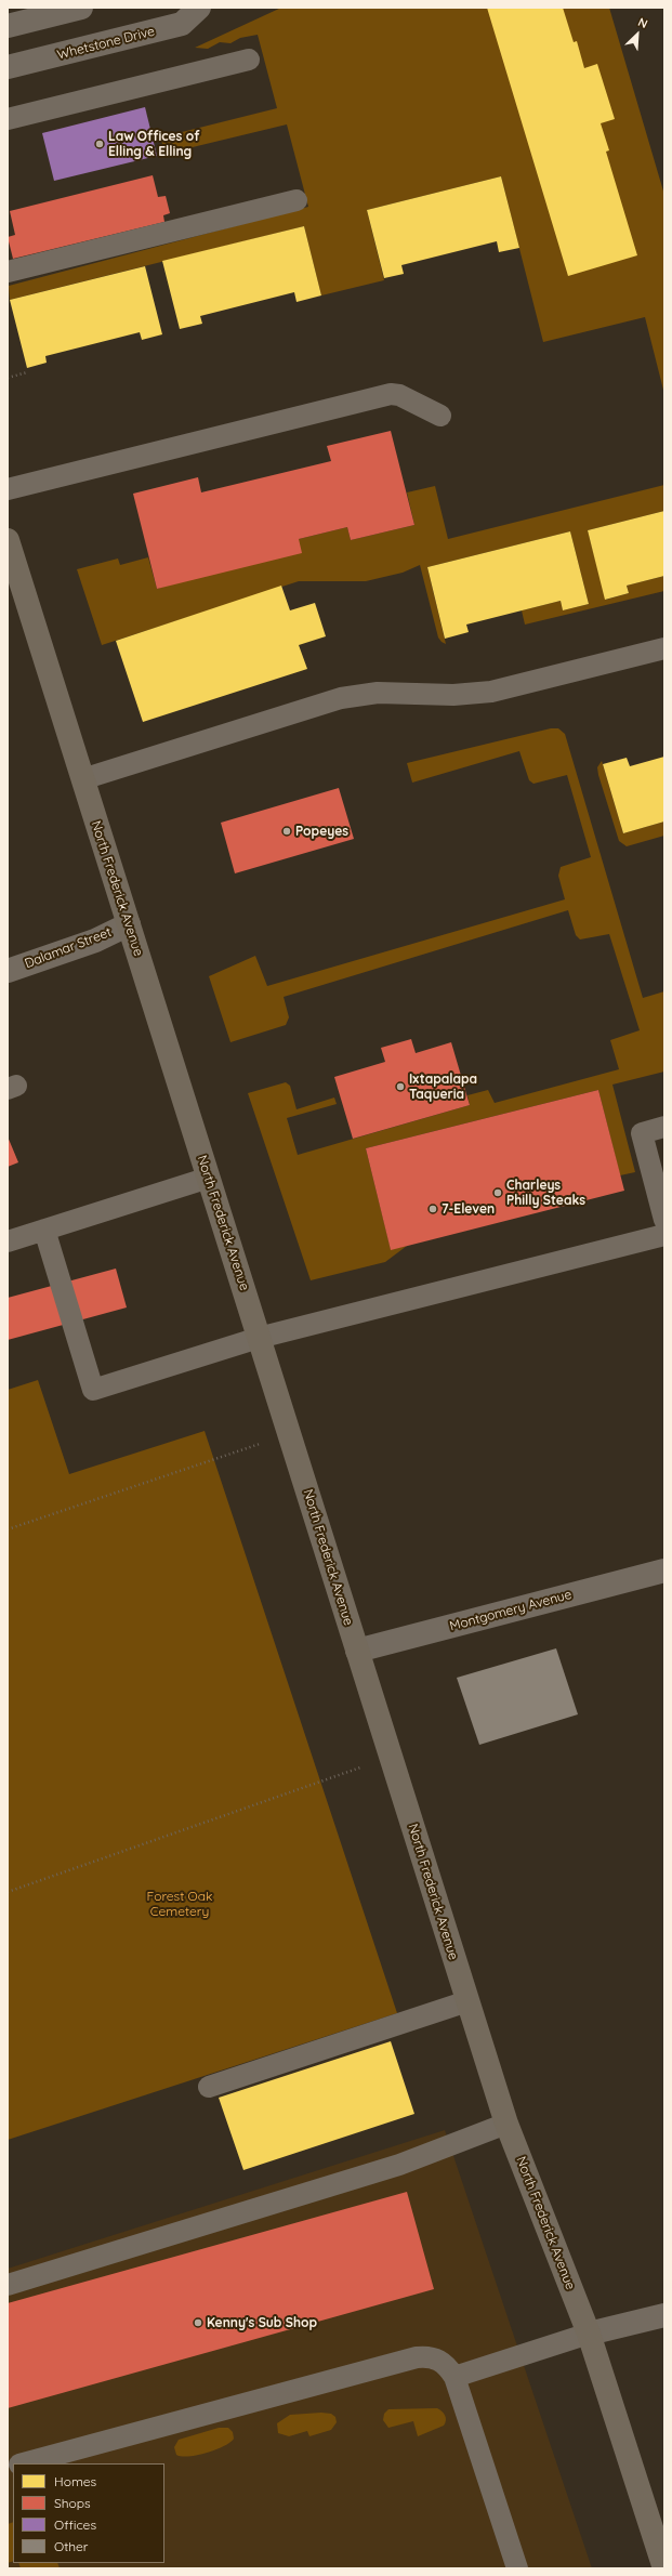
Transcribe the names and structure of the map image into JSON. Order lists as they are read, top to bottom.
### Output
{
  "streets": {
    "main road": ["North Frederick Avenue"],
    "street": ["Whetstone Drive", "Dalamar Street", "Montgomery Avenue"]
  },
  "crossings": [
    ["North Frederick Avenue", "Dalamar Street"],
    ["North Frederick Avenue", "Montgomery Avenue"]
  ],
  "parks": ["Forest Oak Cemetery"],
  "places": [
    "Law Offices of Elling & Elling",
    "Popeyes",
    "Ixtapalapa Taqueria",
    "Charleys Philly Steaks",
    "7-Eleven",
    "Kenny's Sub Shop"
  ],
  "legend": [
    "Homes",
    "Shops",
    "Offices",
    "Other"
  ],
  "north": "top right"
}
